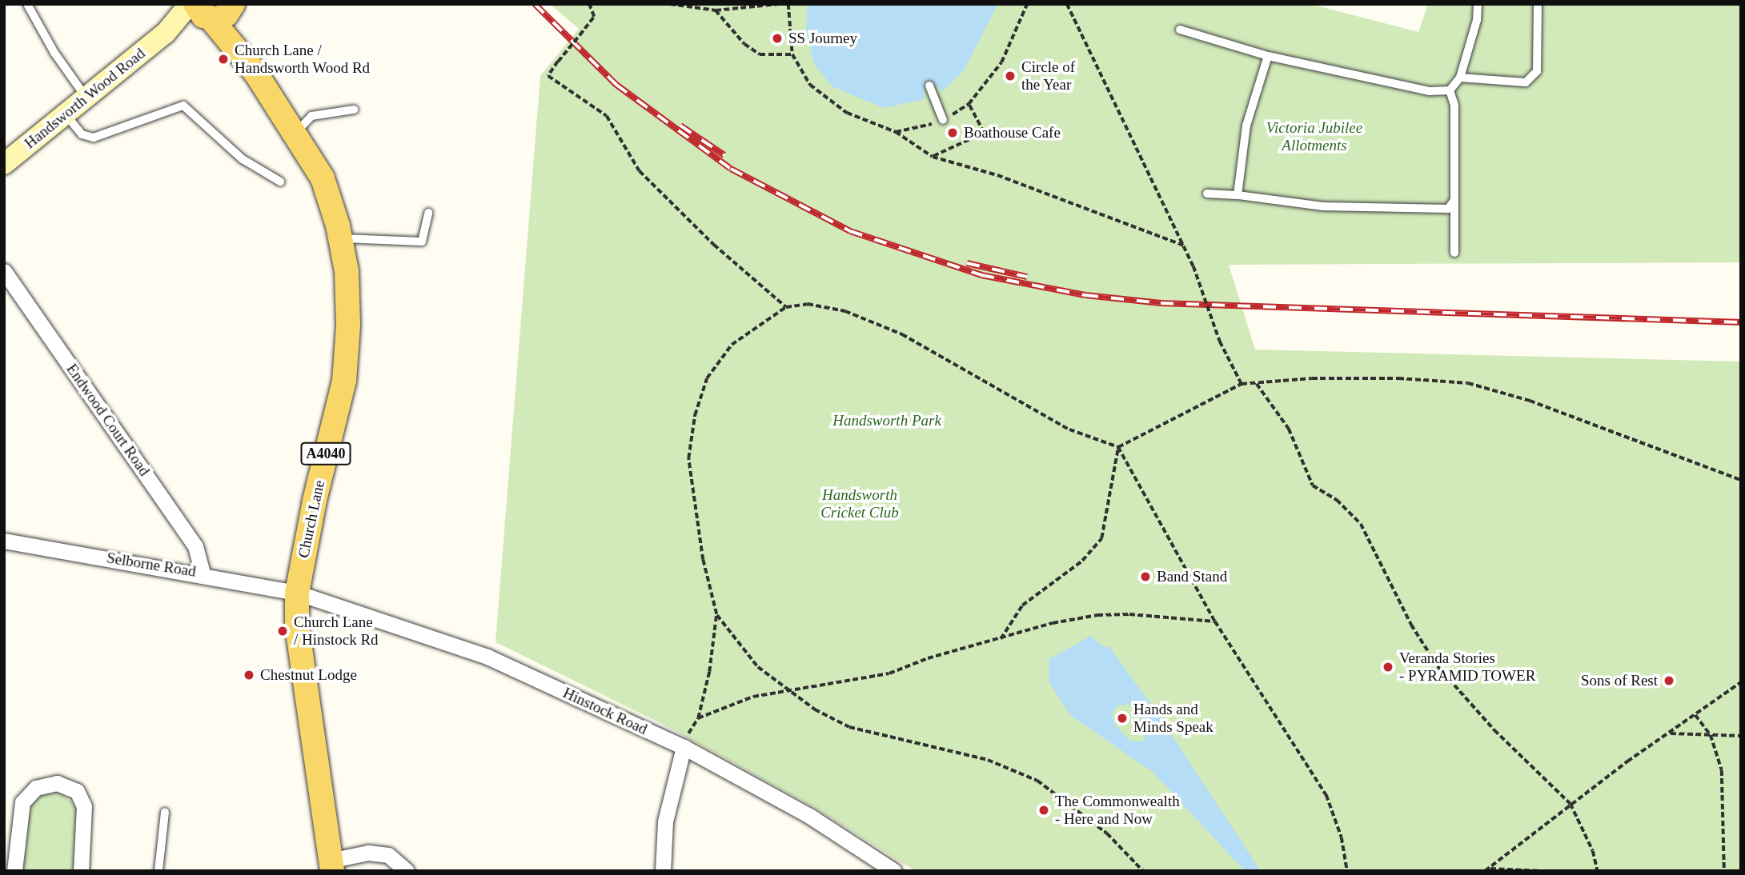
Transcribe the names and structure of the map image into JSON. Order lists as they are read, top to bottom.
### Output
{
  "streets": {
    "main road": ["Handsworth Wood Road", "A4040", "Church Lane"],
    "street": ["Endwood Court Road", "Selborne Road", "Hinstock Road"]
  },
  "crossings": [
    ["Handsworth Wood Road", "Church Lane"],
    ["Endwood Court Road", "Selborne Road"],
    ["Church Lane", "Selborne Road"],
    ["Church Lane", "Hinstock Road"],
    ["Selborne Road", "Hinstock Road"]
  ],
  "parks": ["Victoria Jubilee Allotments", "Handsworth Park", "Handsworth Cricket Club"],
  "places": [
    "SS Journey",
    "Church Lane / Handsworth Wood Rd",
    "Circle of the Year",
    "Boathouse Cafe",
    "Band Stand",
    "Church Lane / Hinstock Rd",
    "Veranda Stories - PYRAMID TOWER",
    "Chestnut Lodge",
    "Sons of Rest",
    "Hands and Minds Speak",
    "The Commonwealth - Here and Now"
  ]
}
